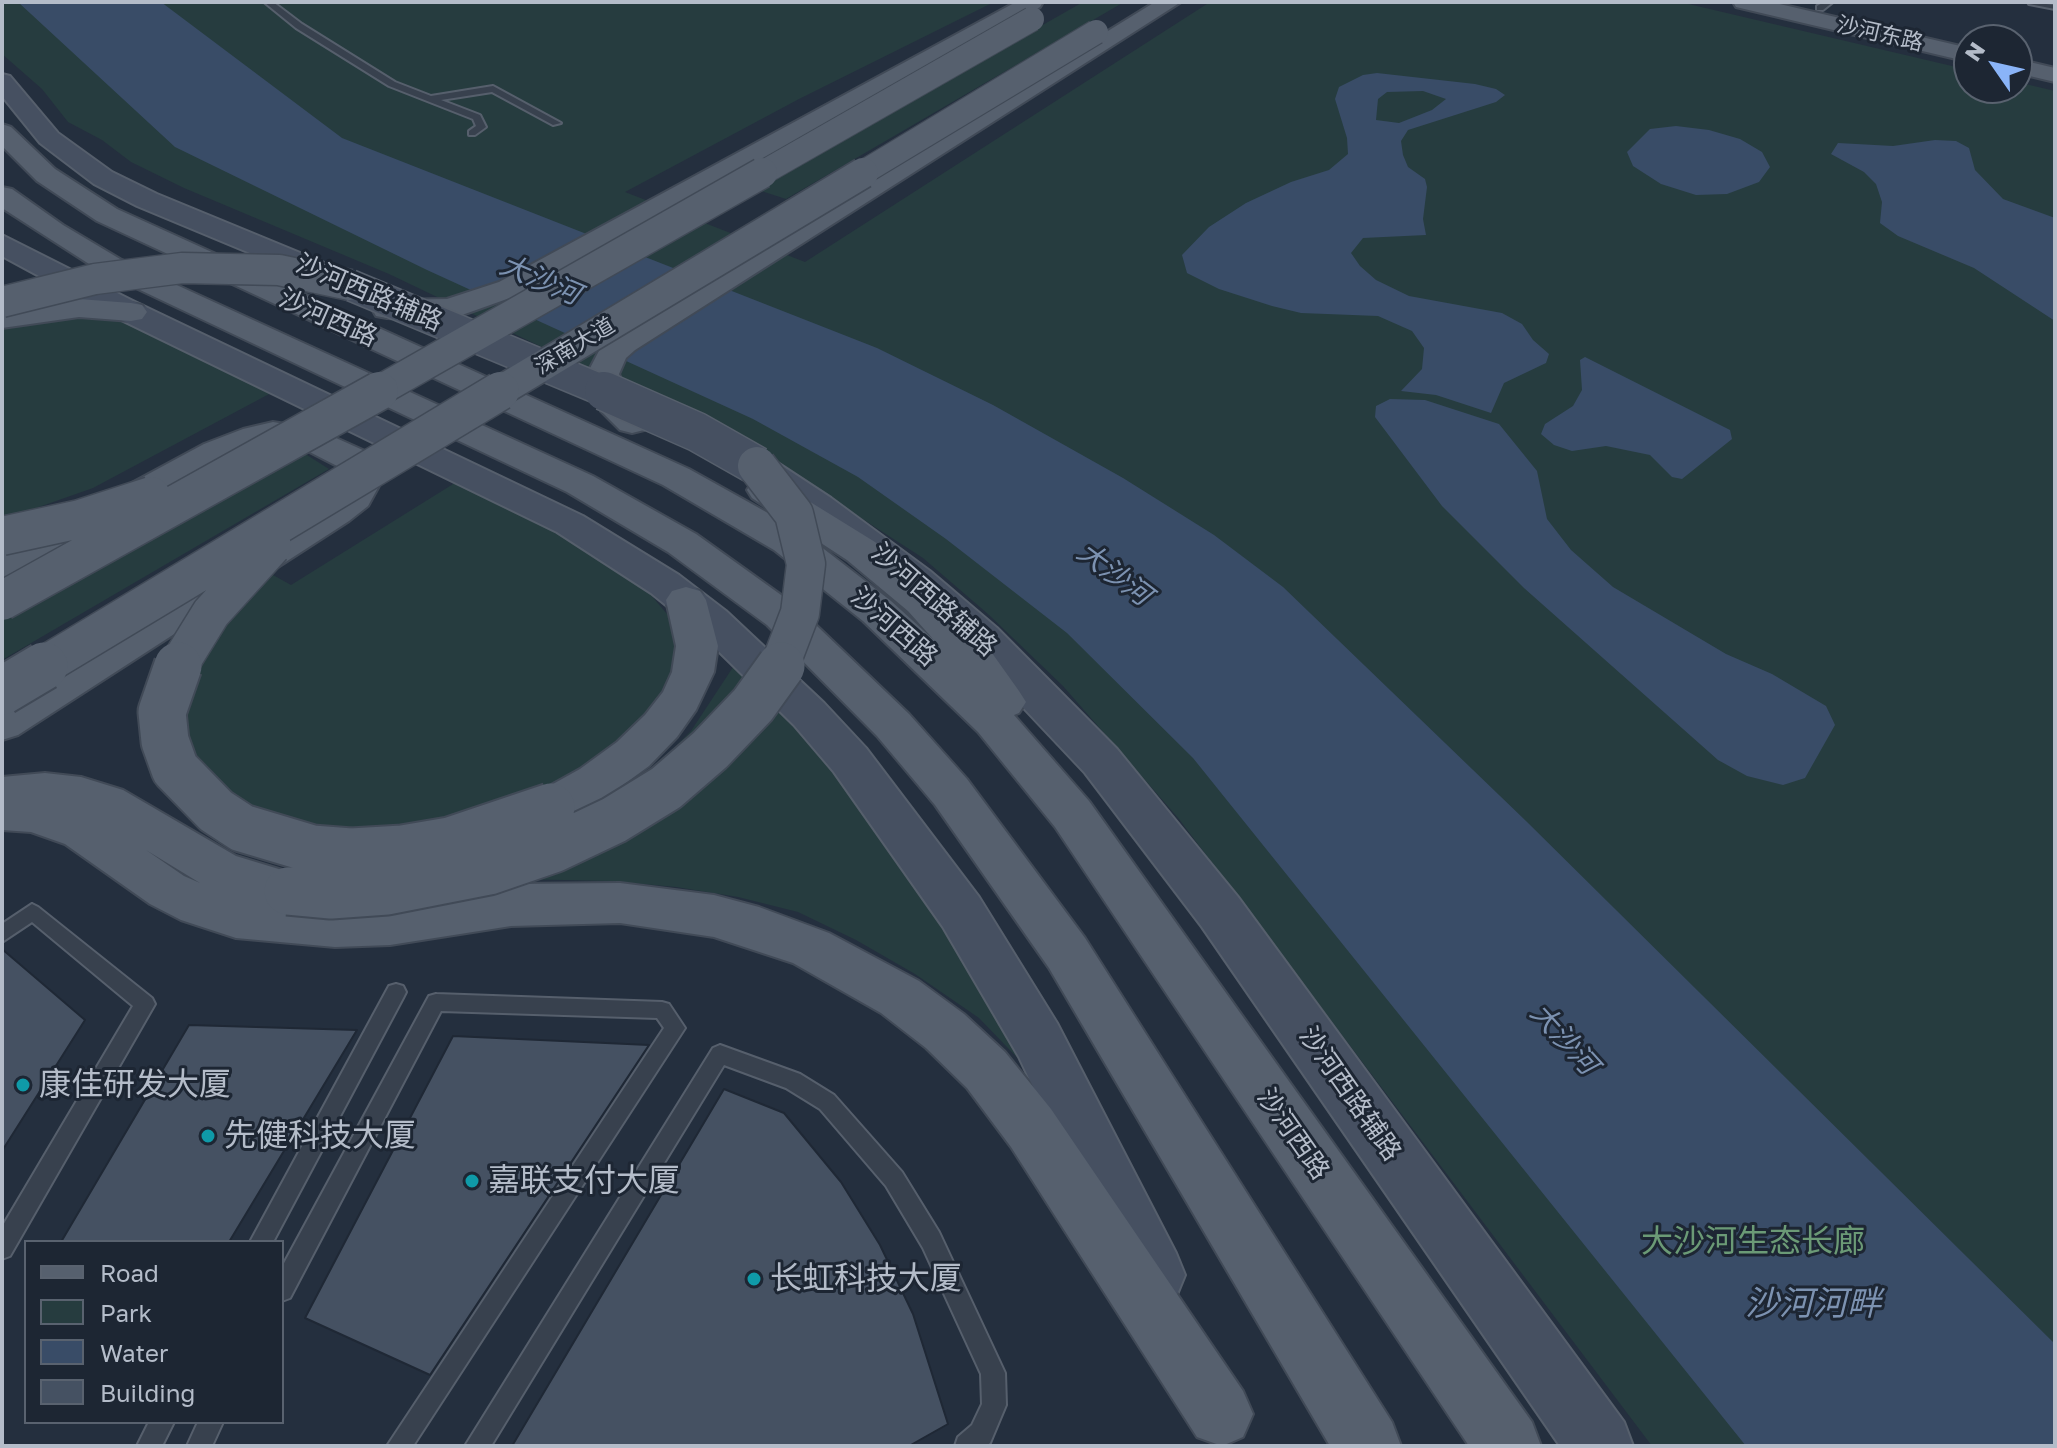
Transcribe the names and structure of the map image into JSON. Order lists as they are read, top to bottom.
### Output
{
  "streets": {
    "main road": [
      "沙河东路",
      "沙河西路辅路",
      "沙河西路",
      "深南大道"
    ]
  },
  "water": ["大沙河", "沙河河畔"],
  "parks": ["大沙河生态长廊"],
  "places": [
    "康佳研发大厦",
    "先健科技大厦",
    "嘉联支付大厦",
    "长虹科技大厦"
  ],
  "legend": [
    "Road",
    "Park",
    "Water",
    "Building"
  ],
  "north": "top left"
}
